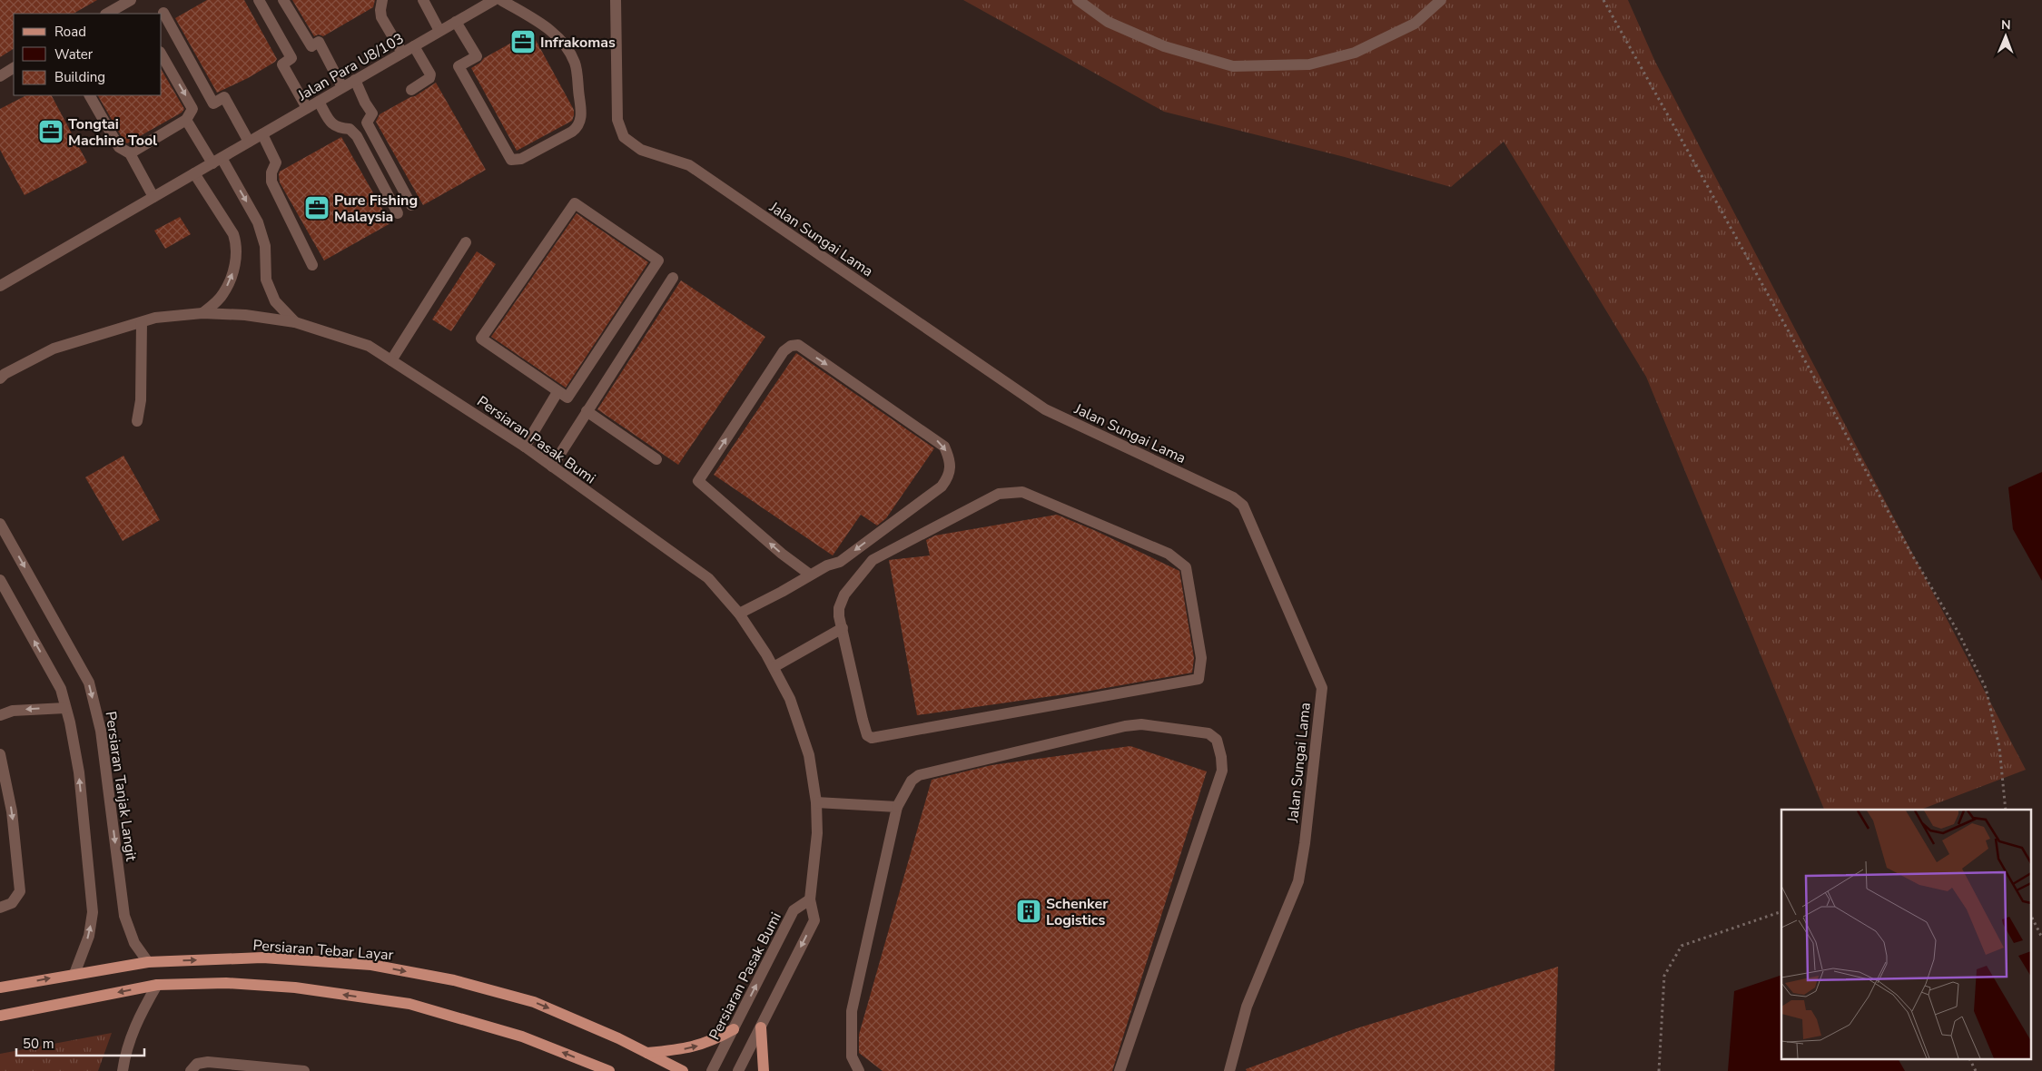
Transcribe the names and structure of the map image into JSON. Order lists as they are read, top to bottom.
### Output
{
  "streets": {
    "main road": ["Persiaran Tebar Layar"],
    "street": [
      "Jalan Para U8/103",
      "Jalan Sungai Lama",
      "Persiaran Pasak Bumi",
      "Persiaran Tanjak Langit"
    ]
  },
  "crossings": [
    ["Persiaran Tanjak Langit", "Persiaran Tebar Layar"]
  ],
  "places": {
    "office": ["Infrakomas", "Tongtai Machine Tool", "Pure Fishing Malaysia"],
    "building": ["Schenker Logistics"]
  },
  "legend": ["Road", "Water", "Building"],
  "scale_bar": "50 m",
  "north": "top"
}
